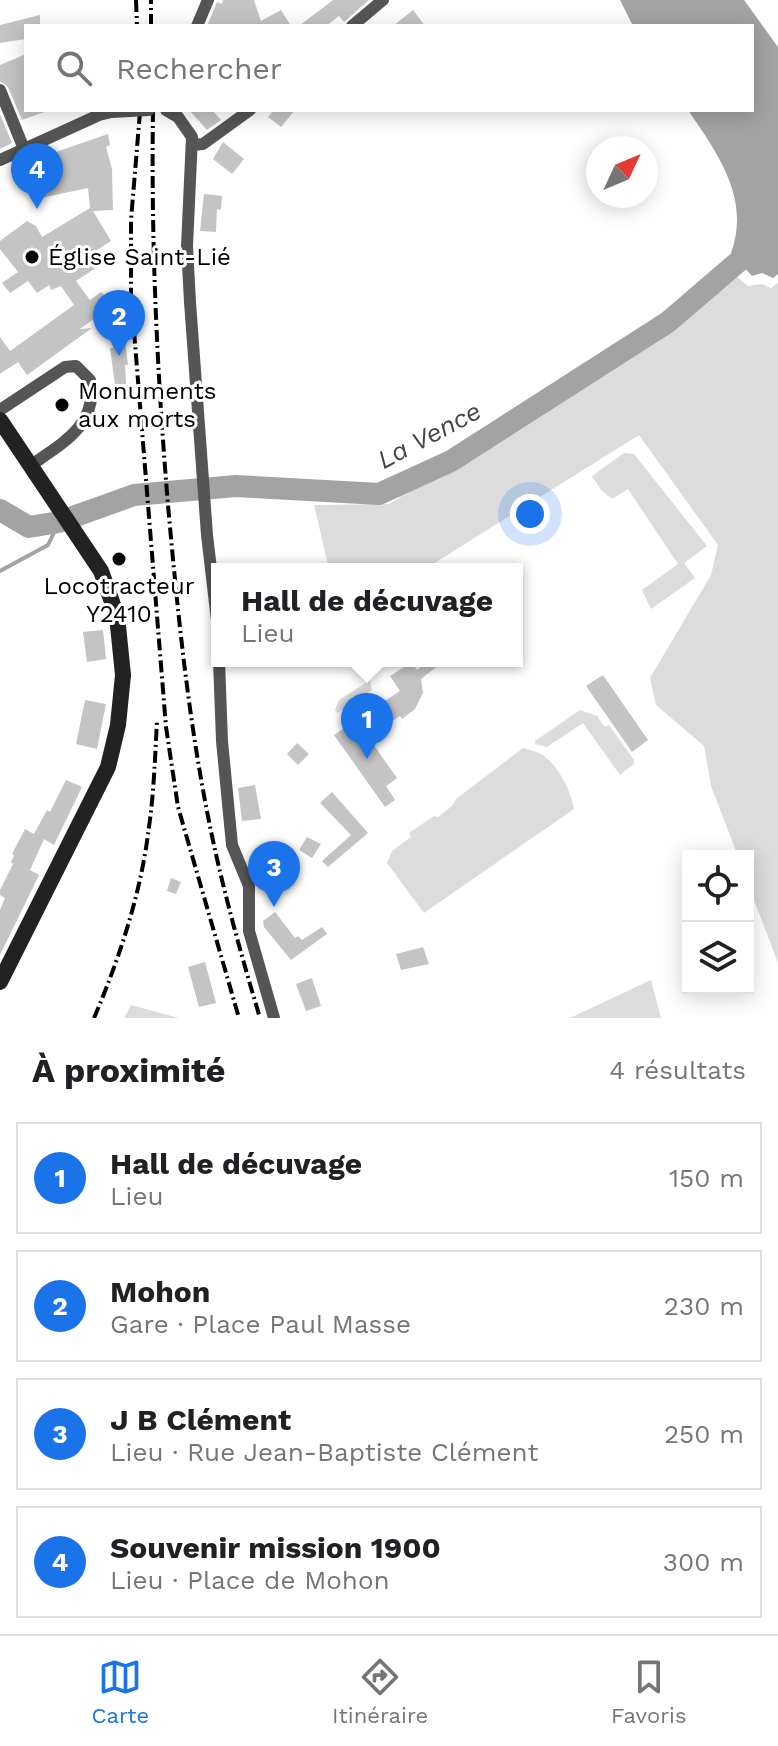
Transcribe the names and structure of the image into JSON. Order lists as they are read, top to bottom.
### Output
{
  "water": ["La Vence"],
  "places": ["Église Saint-Lié", "Monuments aux morts", "Locotracteur Y2410"],
  "north": "top right",
  "page": {
    "search": "Rechercher",
    "pins": [
      "4",
      "2",
      "1",
      "3"
    ],
    "popup": ["Hall de décuvage", "Lieu"],
    "heading": ["À proximité", "4 résultats"],
    "list": [
      {
        "mark": "1",
        "name": "Hall de décuvage",
        "note": "Lieu",
        "value": "150 m"
      },
      {
        "mark": "2",
        "name": "Mohon",
        "note": "Gare · Place Paul Masse",
        "value": "230 m"
      },
      {
        "mark": "3",
        "name": "J B Clément",
        "note": "Lieu · Rue Jean-Baptiste Clément",
        "value": "250 m"
      },
      {
        "mark": "4",
        "name": "Souvenir mission 1900",
        "note": "Lieu · Place de Mohon",
        "value": "300 m"
      }
    ],
    "nav": ["Carte", "Itinéraire", "Favoris"]
  }
}
